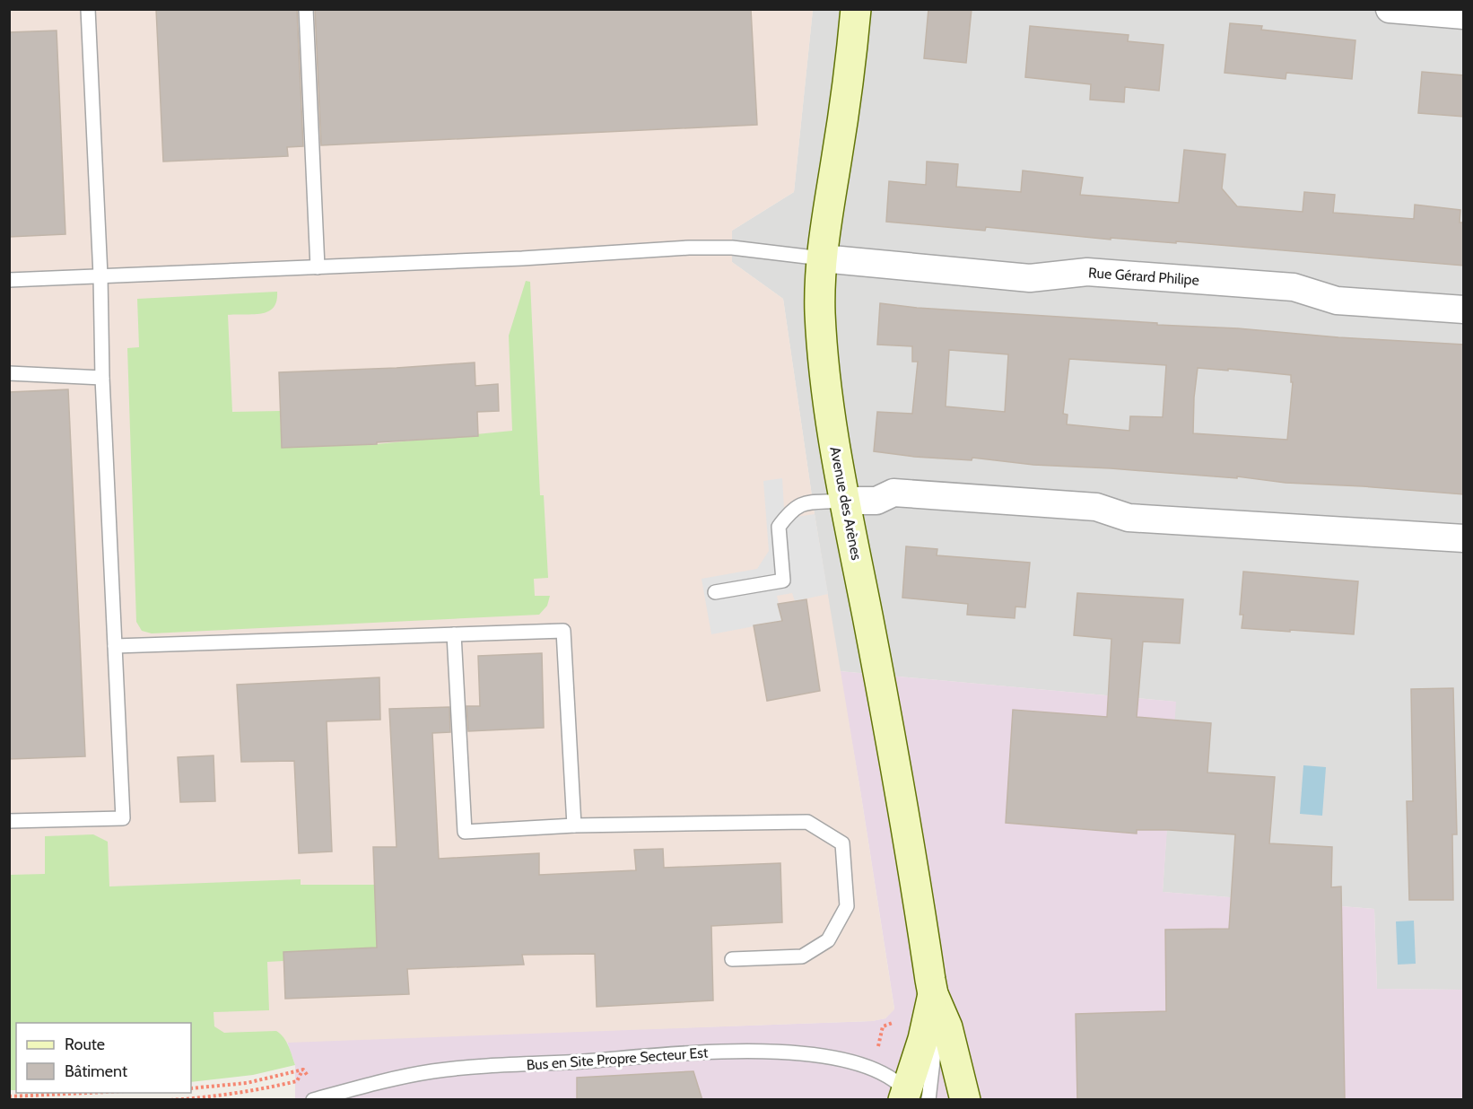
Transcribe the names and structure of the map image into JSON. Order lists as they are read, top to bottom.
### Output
{
  "streets": {
    "street": ["Rue Gérard Philipe", "Avenue des Arènes"],
    "lane": ["Bus en Site Propre Secteur Est"]
  },
  "crossings": [
    ["Rue Gérard Philipe", "Avenue des Arènes"],
    ["Avenue des Arènes", "Bus en Site Propre Secteur Est"]
  ],
  "legend": ["Route", "Bâtiment"]
}
